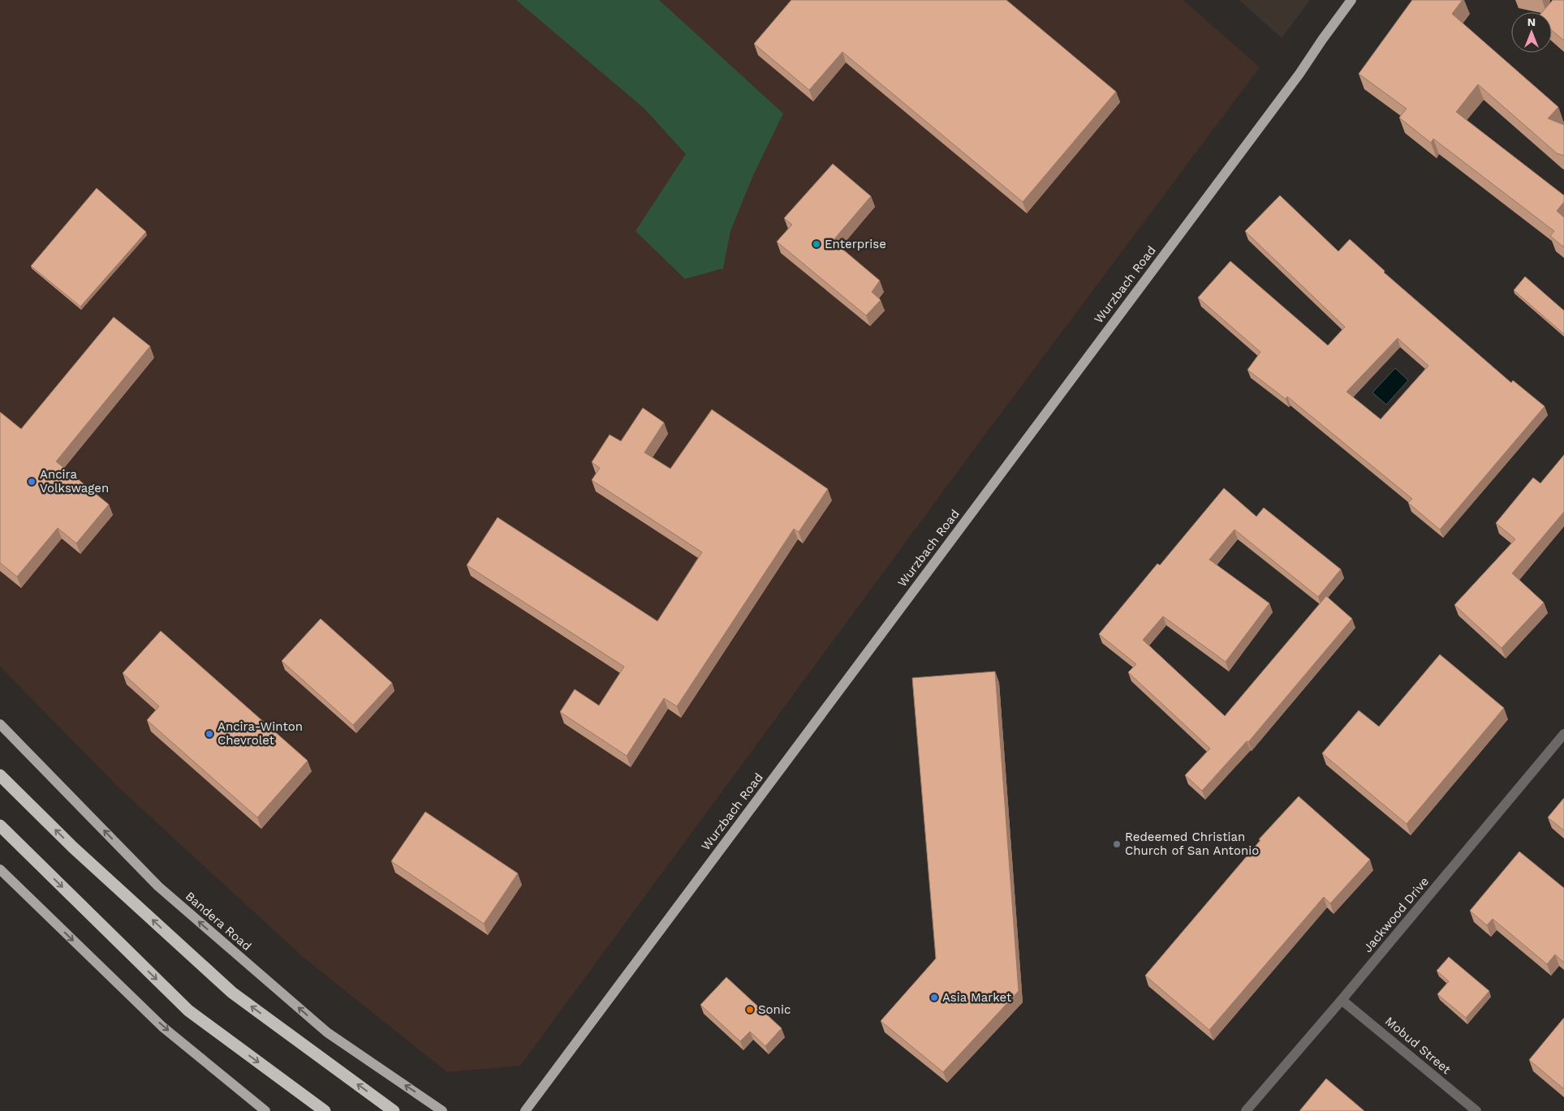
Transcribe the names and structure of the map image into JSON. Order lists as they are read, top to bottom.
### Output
{
  "streets": {
    "main road": ["Wurzbach Road", "Bandera Road"],
    "street": ["Jackwood Drive", "Mobud Street"]
  },
  "crossings": [
    ["Jackwood Drive", "Mobud Street"]
  ],
  "one_way": ["Bandera Road"],
  "places": [
    "Enterprise",
    "Ancira Volkswagen",
    "Ancira-Winton Chevrolet",
    "Redeemed Christian Church of San Antonio",
    "Asia Market",
    "Sonic"
  ],
  "north": "top"
}
